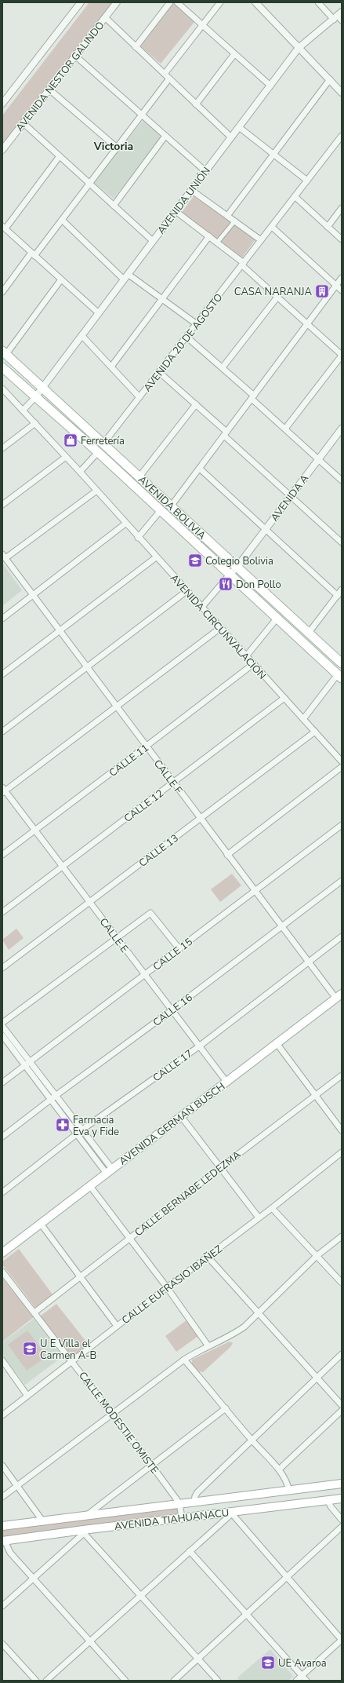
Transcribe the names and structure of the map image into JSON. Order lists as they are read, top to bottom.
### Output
{
  "streets": {
    "main road": ["AVENIDA BOLIVIA", "AVENIDA GERMAN BUSCH", "AVENIDA TIAHUANACU"],
    "street": [
      "AVENIDA NESTOR GALINDO",
      "AVENIDA UNIÓN",
      "AVENIDA 20 DE AGOSTO",
      "AVENIDA A",
      "AVENIDA CIRCUNVALACIÓN",
      "CALLE 11",
      "CALLE F",
      "CALLE 12",
      "CALLE 13",
      "CALLE E",
      "CALLE 15",
      "CALLE 16",
      "CALLE 17",
      "CALLE BERNABE LEDEZMA",
      "CALLE EUFRASIO IBAÑEZ",
      "CALLE MODESTIE OMISTE"
    ]
  },
  "crossings": [
    ["AVENIDA UNIÓN", "AVENIDA BOLIVIA"],
    ["AVENIDA 20 DE AGOSTO", "AVENIDA BOLIVIA"],
    ["AVENIDA A", "AVENIDA BOLIVIA"],
    ["AVENIDA CIRCUNVALACIÓN", "CALLE 11"],
    ["AVENIDA CIRCUNVALACIÓN", "CALLE 12"],
    ["AVENIDA CIRCUNVALACIÓN", "CALLE 13"],
    ["CALLE 11", "CALLE F"],
    ["CALLE 11", "CALLE E"],
    ["CALLE F", "CALLE 12"],
    ["CALLE F", "CALLE 13"],
    ["CALLE F", "CALLE 15"],
    ["CALLE F", "CALLE 16"],
    ["CALLE F", "CALLE 17"],
    ["CALLE F", "AVENIDA GERMAN BUSCH"],
    ["CALLE 12", "CALLE E"],
    ["CALLE 13", "CALLE E"],
    ["CALLE E", "CALLE 15"],
    ["CALLE E", "CALLE 16"],
    ["CALLE E", "CALLE 17"],
    ["CALLE E", "AVENIDA GERMAN BUSCH"],
    ["CALLE BERNABE LEDEZMA", "CALLE MODESTIE OMISTE"],
    ["CALLE EUFRASIO IBAÑEZ", "CALLE MODESTIE OMISTE"],
    ["CALLE MODESTIE OMISTE", "AVENIDA TIAHUANACU"]
  ],
  "districts": ["Victoria"],
  "places": {
    "building": ["CASA NARANJA"],
    "shop": ["Ferretería"],
    "school or university": ["Colegio Bolivia", "U E Villa el Carmen A-B", "UE Avaroa"],
    "restaurant": ["Don Pollo"],
    "pharmacy": ["Farmacia Eva y Fide"]
  }
}
